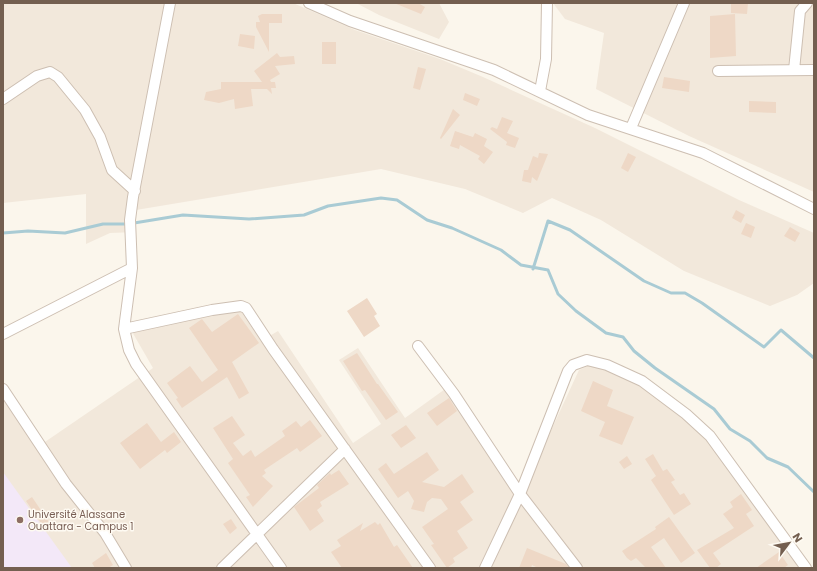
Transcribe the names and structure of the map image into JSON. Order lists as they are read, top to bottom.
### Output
{
  "places": ["Université Alassane Ouattara - Campus 1"],
  "north": "top right"
}
